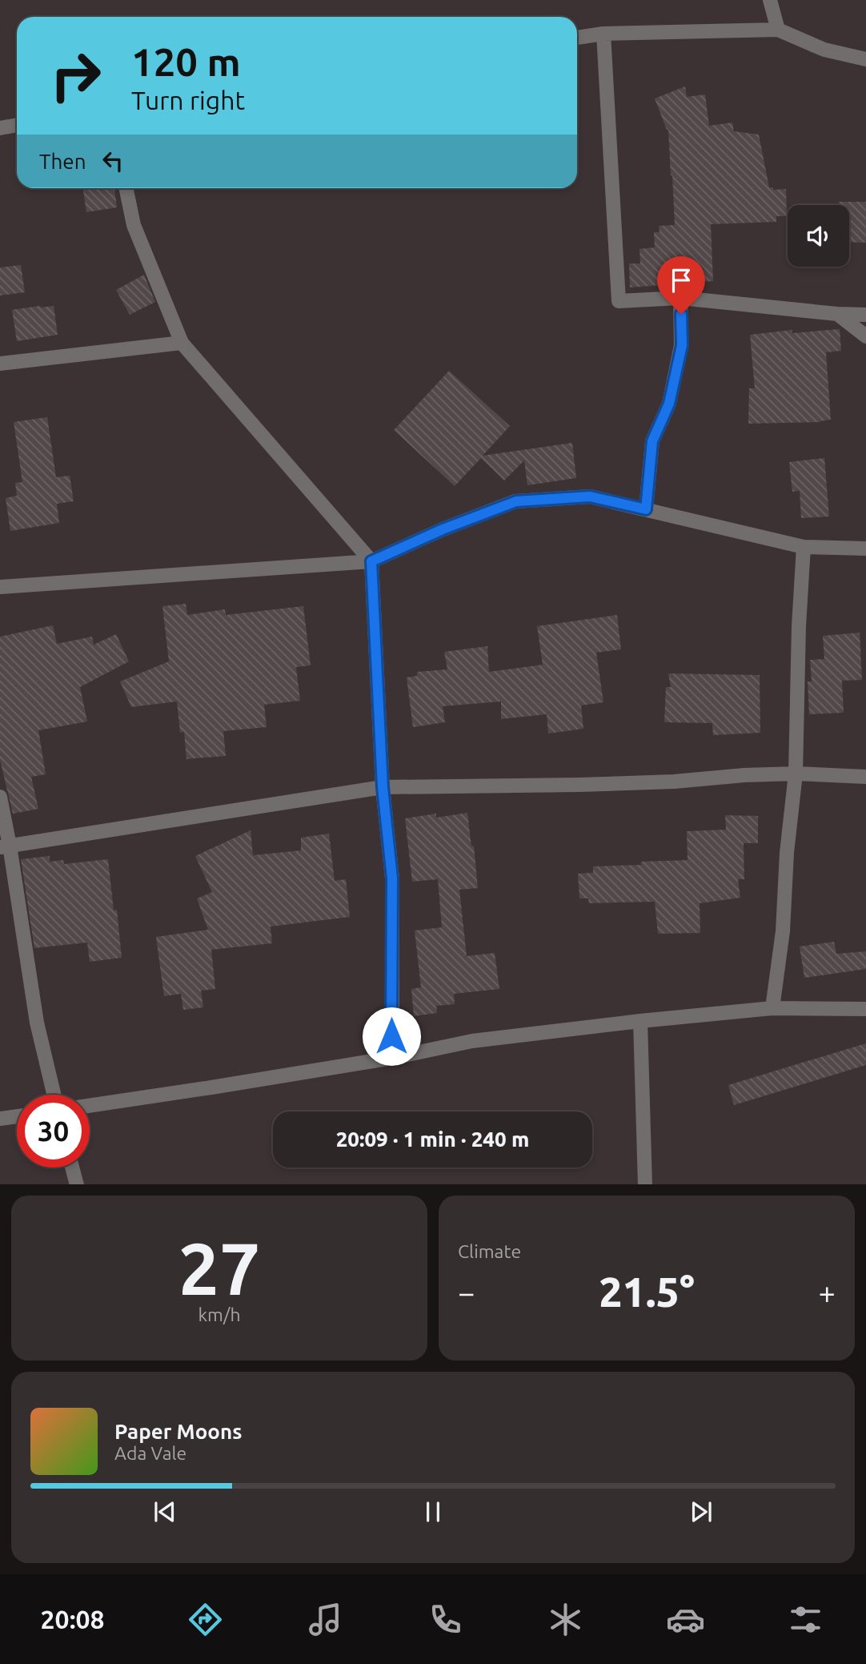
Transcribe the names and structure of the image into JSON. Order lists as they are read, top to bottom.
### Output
{
  "page": {
    "turn": ["120 m", "Turn right"],
    "then": "Then",
    "limit": "30",
    "trip": "20:09 · 1 min · 240 m",
    "tile": [
      ["27", "km/h"],
      "Climate"
    ],
    "heat": ["−", "21.5°", "+"],
    "song": ["Paper Moons", "Ada Vale"],
    "tabs": "20:08"
  }
}
